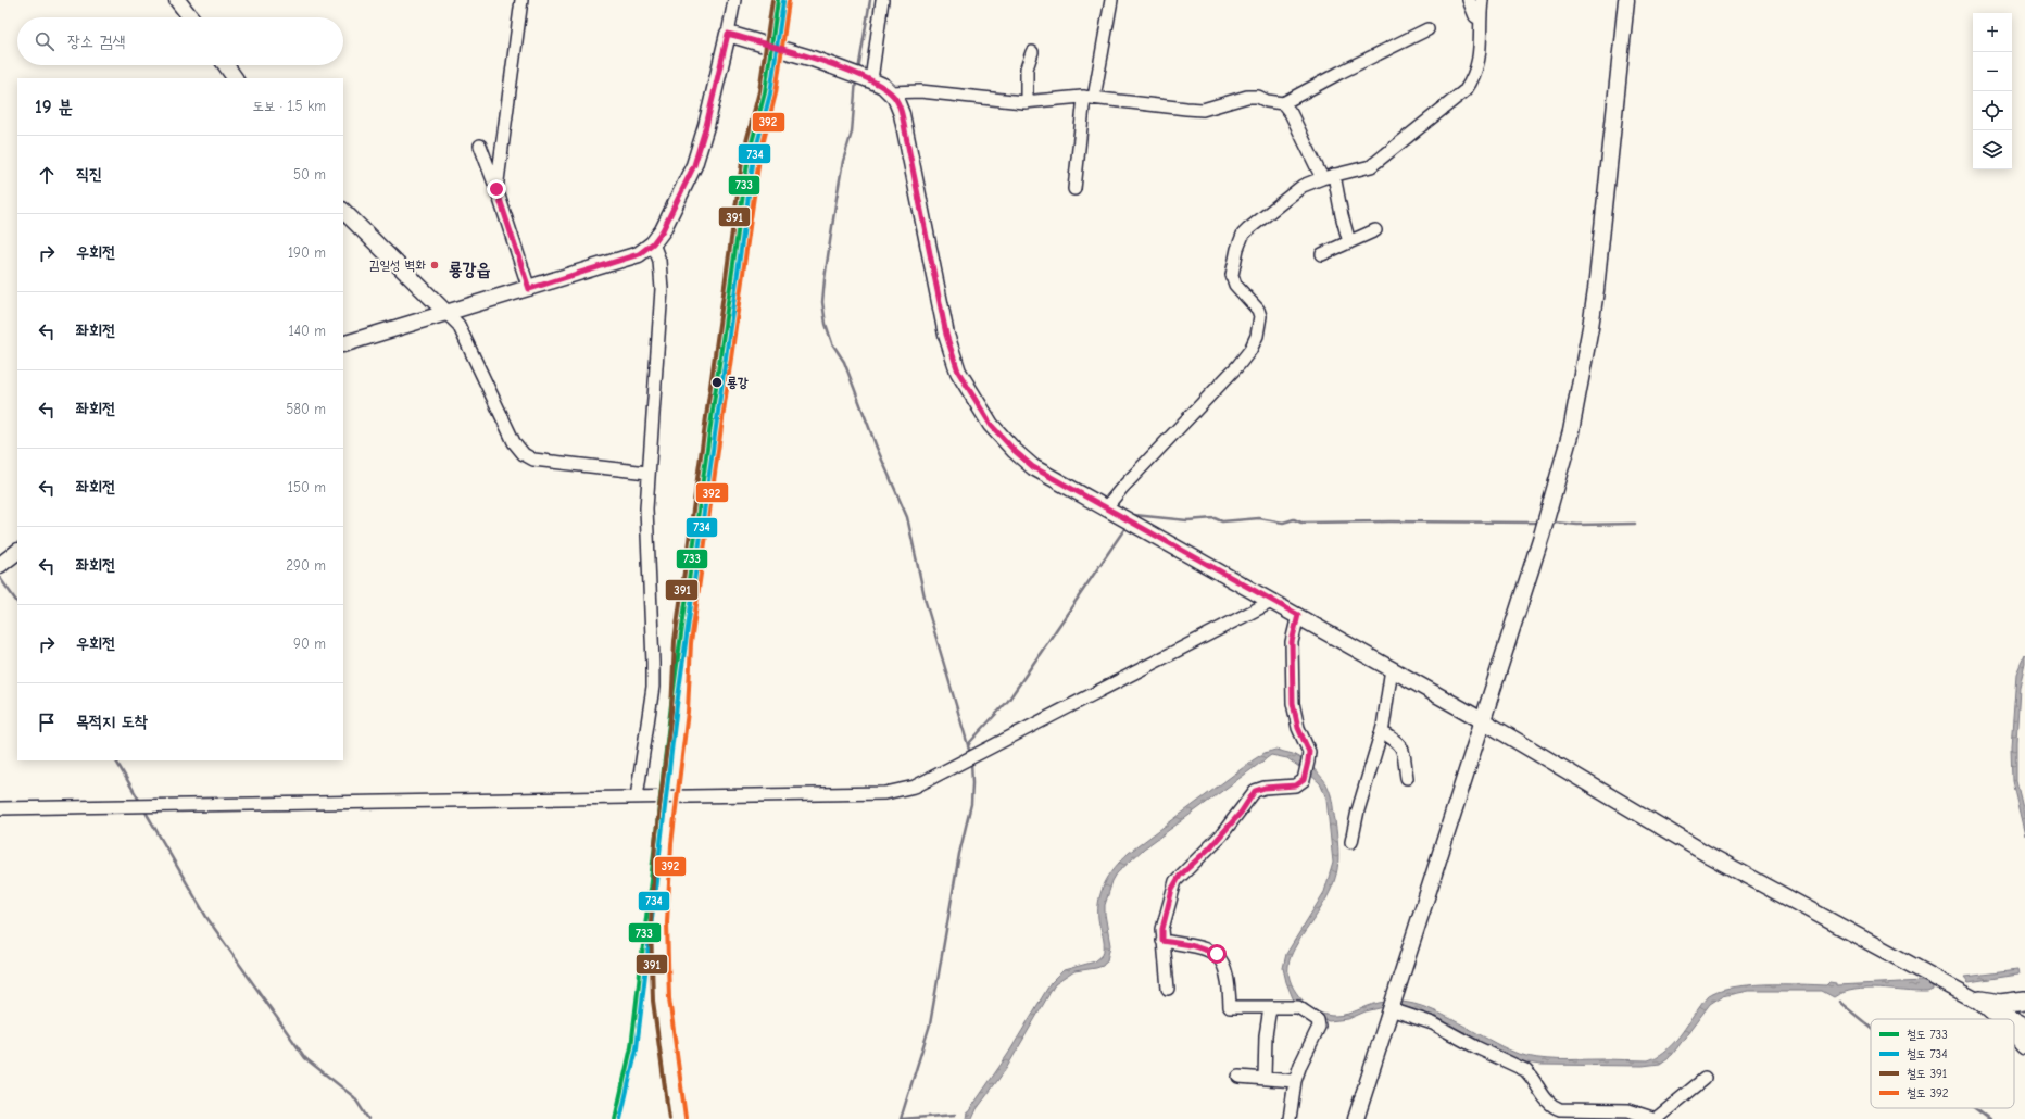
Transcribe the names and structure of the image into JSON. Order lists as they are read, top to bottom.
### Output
{
  "districts": ["룡강읍"],
  "places": ["김일성 벽화", "룡강"],
  "lines": [
    "rail line 733",
    "rail line 391",
    "rail line 734",
    "rail line 392"
  ],
  "legend": [
    "철도 733",
    "철도 734",
    "철도 391",
    "철도 392"
  ],
  "page": {
    "map_buttons": ["+", "−"],
    "search": "장소 검색",
    "heading": ["19 분", "도보 · 1.5 km"],
    "list": [
      ["직진", "50 m"],
      ["우회전", "190 m"],
      ["좌회전", "140 m"],
      ["좌회전", "580 m"],
      ["좌회전", "150 m"],
      ["좌회전", "290 m"],
      ["우회전", "90 m"],
      "목적지 도착"
    ]
  }
}
